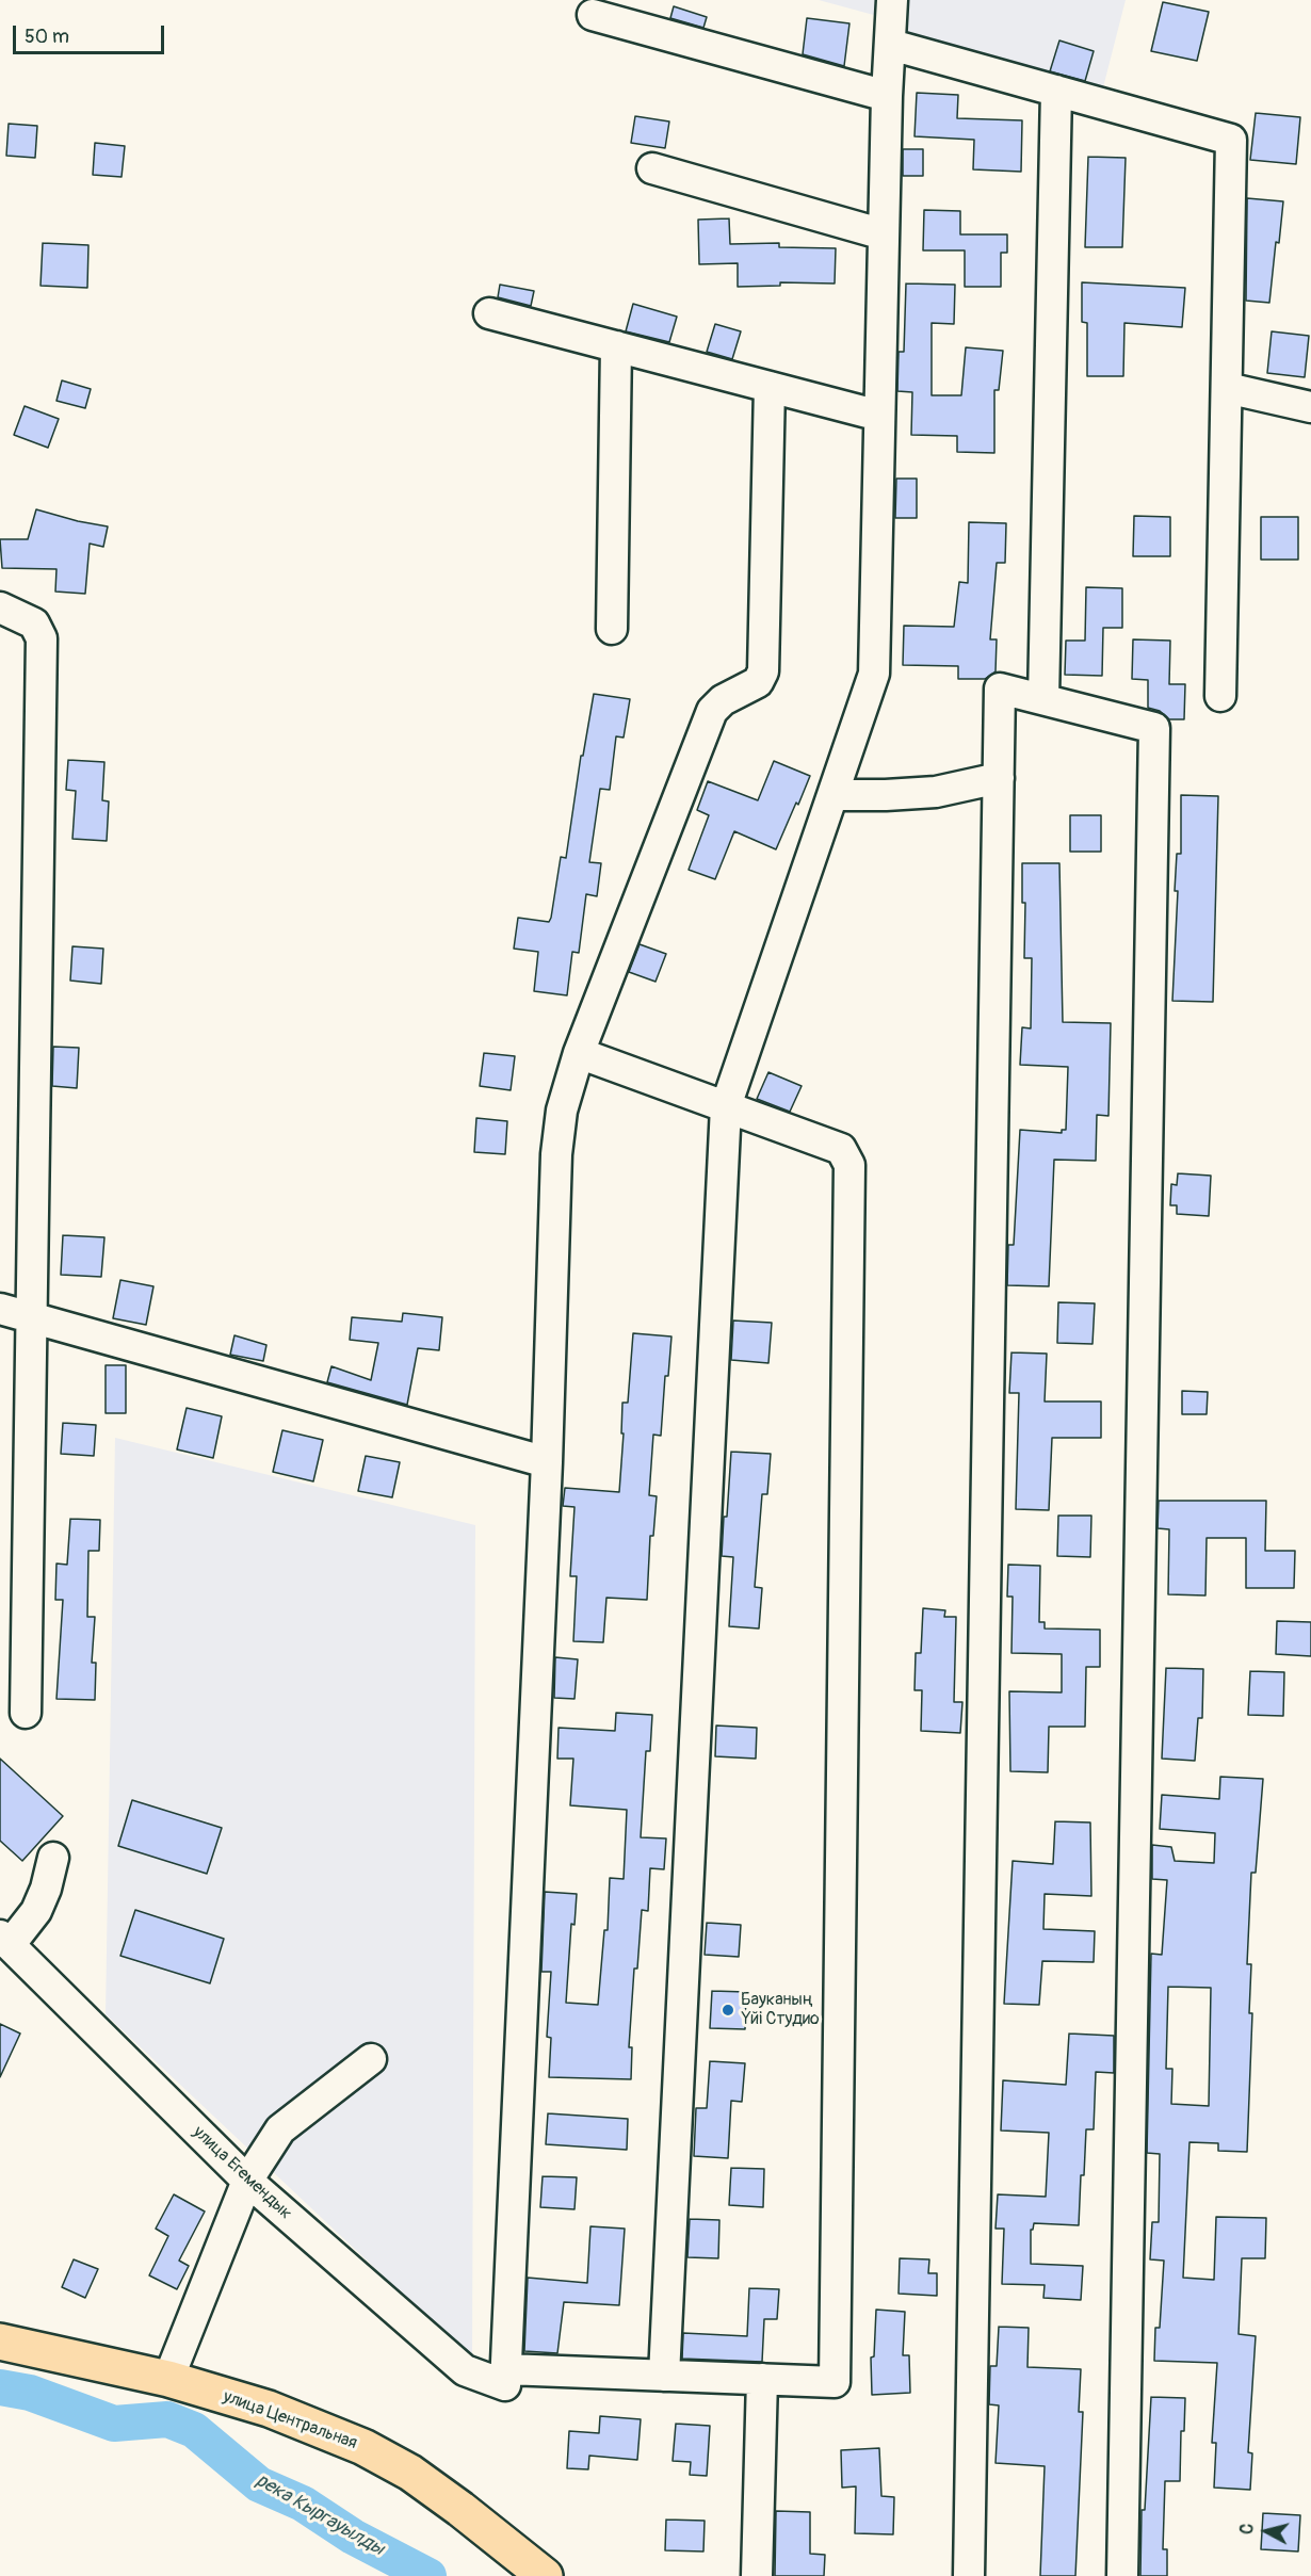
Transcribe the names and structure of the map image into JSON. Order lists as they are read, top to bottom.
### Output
{
  "streets": {
    "main road": ["улица Центральная"],
    "street": ["улица Егемендык"]
  },
  "water": ["река Кыргауылды"],
  "places": ["Бауканың Үйі Студио"],
  "scale_bar": "50 m",
  "north": "left"
}
